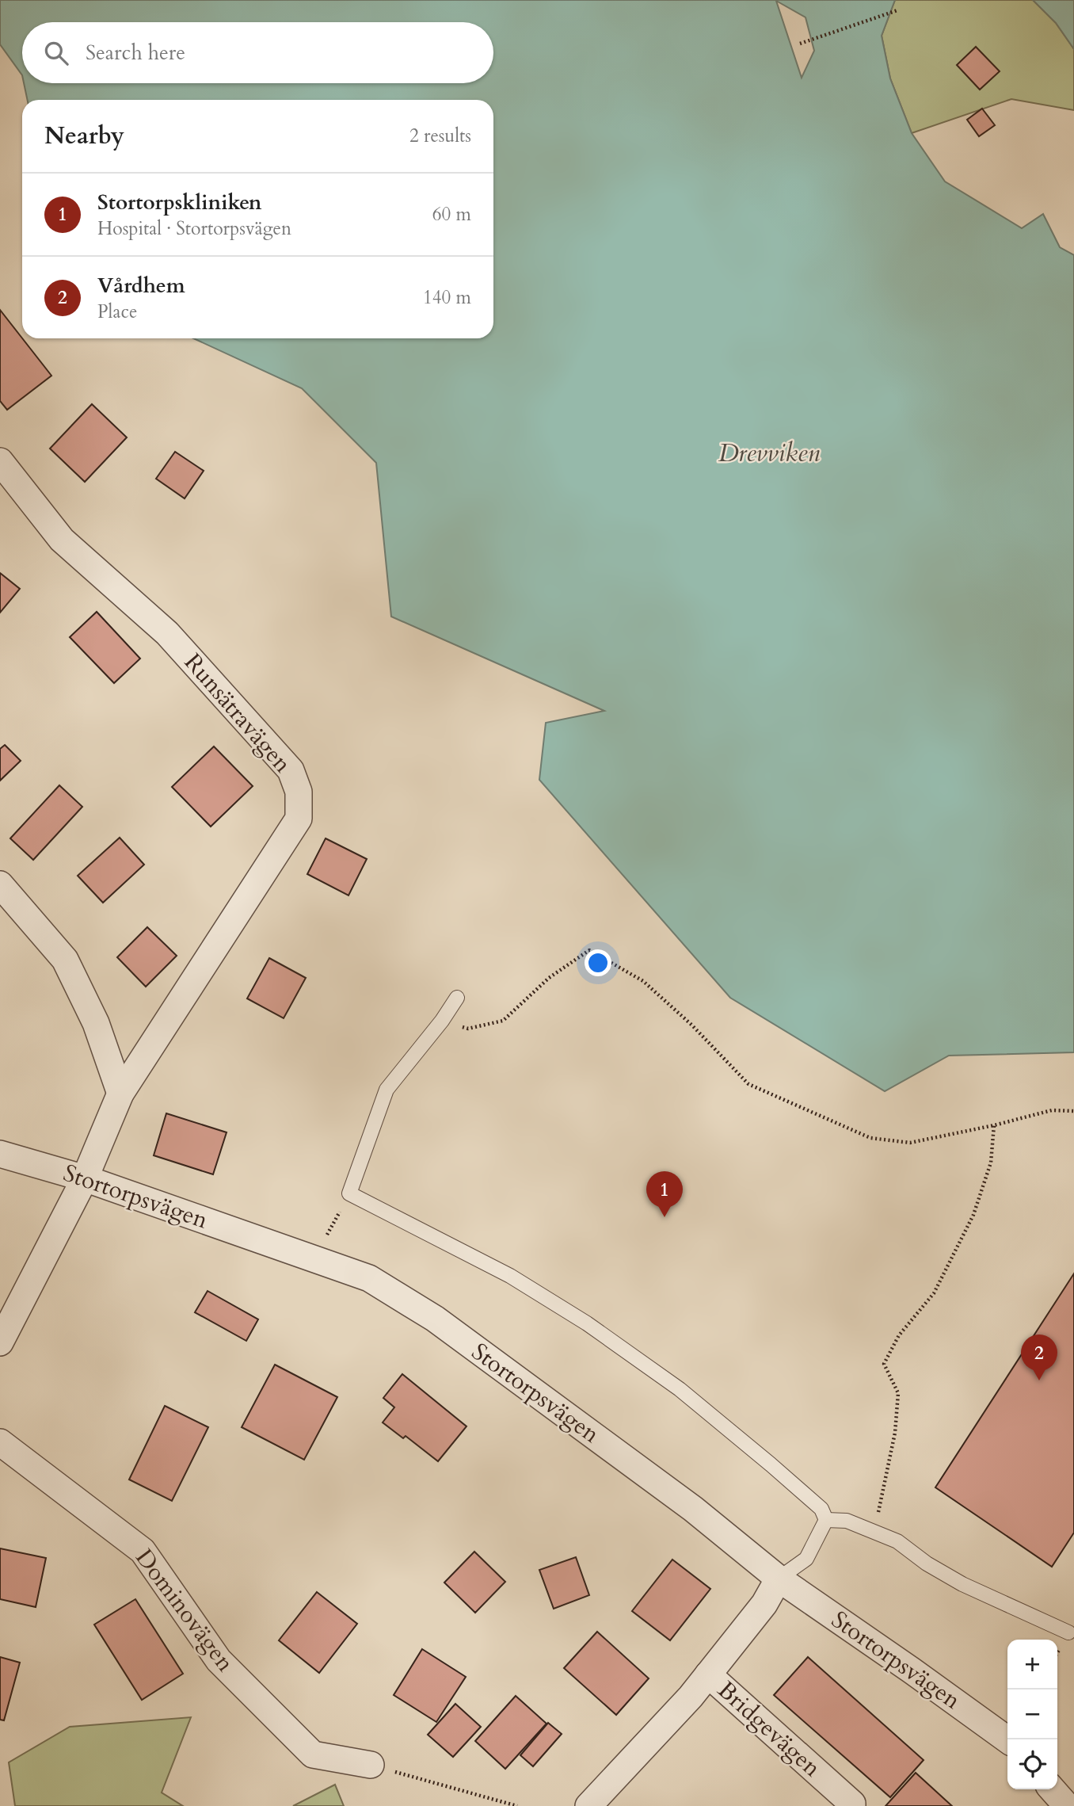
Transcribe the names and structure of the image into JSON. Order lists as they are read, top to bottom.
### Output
{
  "streets": {
    "street": [
      "Runsätravägen",
      "Stortorpsvägen",
      "Dominovägen",
      "Bridgevägen"
    ]
  },
  "crossings": [
    ["Runsätravägen", "Stortorpsvägen"],
    ["Stortorpsvägen", "Bridgevägen"]
  ],
  "water": ["Drevviken"],
  "page": {
    "search": "Search here",
    "heading": ["Nearby", "2 results"],
    "list": [
      {
        "mark": "1",
        "name": "Stortorpskliniken",
        "note": "Hospital · Stortorpsvägen",
        "value": "60 m"
      },
      {
        "mark": "2",
        "name": "Vårdhem",
        "note": "Place",
        "value": "140 m"
      }
    ],
    "pins": ["1", "2"],
    "map_buttons": ["+", "−"]
  }
}
